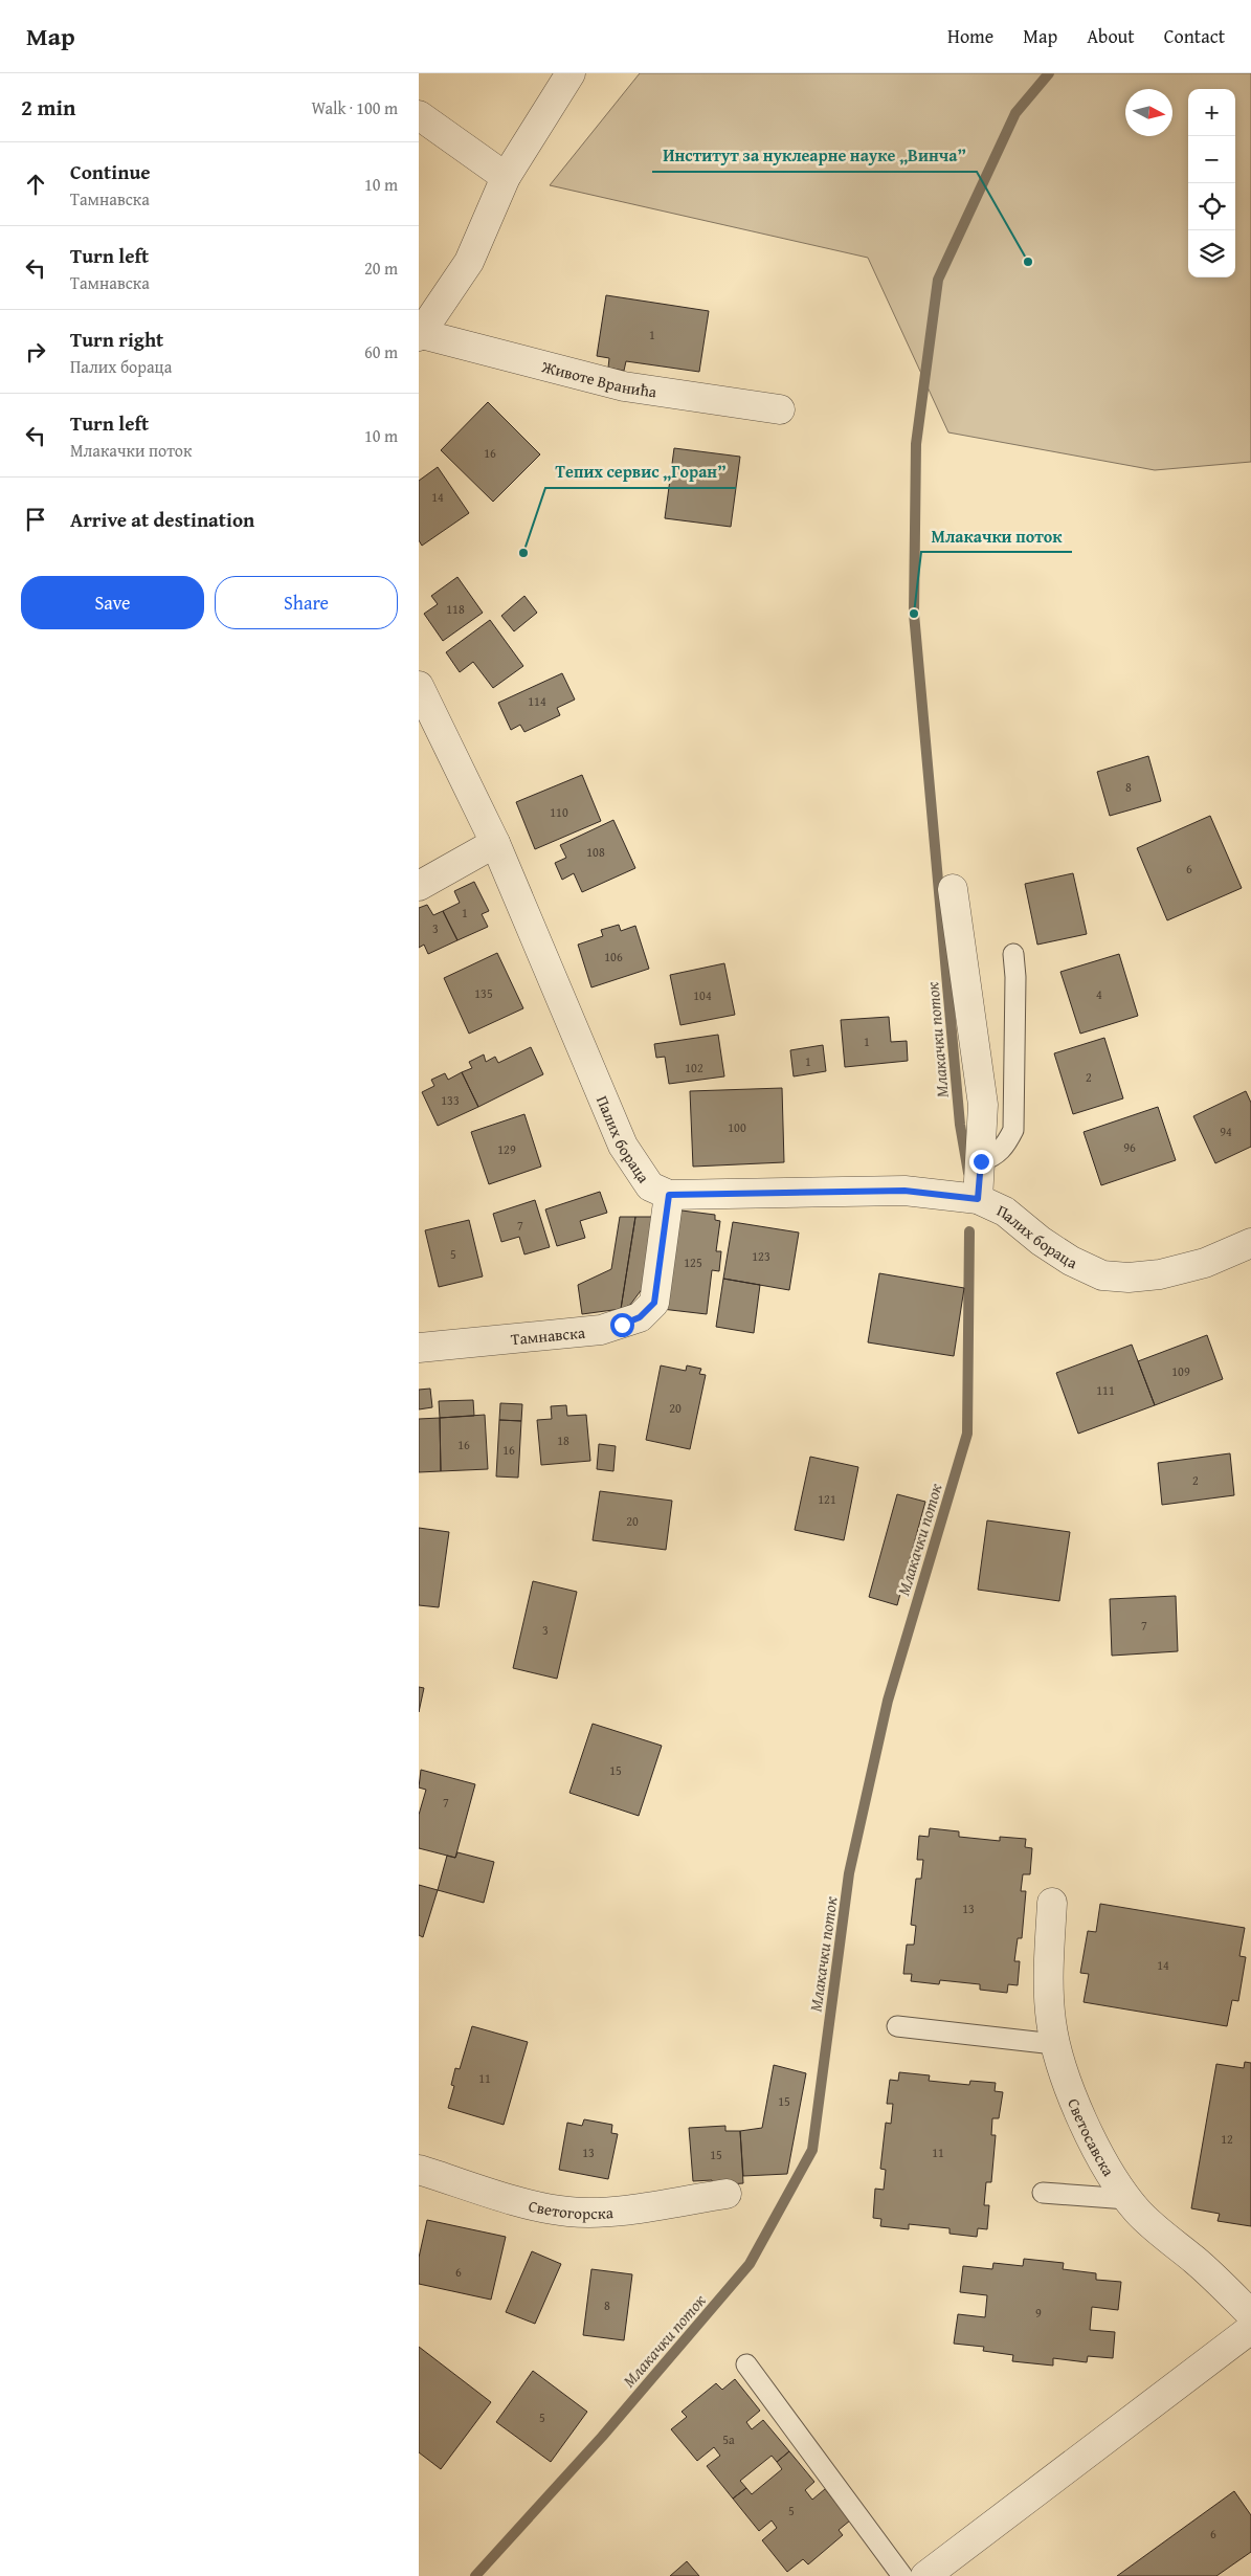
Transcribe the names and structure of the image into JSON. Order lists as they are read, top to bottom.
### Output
{
  "streets": {
    "street": [
      "Животе Вранића",
      "Палих бораца",
      "Тамнавска",
      "Светосавска",
      "Светогорска"
    ]
  },
  "crossings": [
    ["Палих бораца", "Тамнавска"]
  ],
  "water": ["Млакачки поток"],
  "places": ["Институт за нуклеарне науке „Винча”", "Тепих сервис „Горан”", "Млакачки поток"],
  "house_numbers": [
    "1",
    "16",
    "14",
    "118",
    "114",
    "8",
    "110",
    "108",
    "6",
    "1",
    "3",
    "106",
    "135",
    "4",
    "104",
    "1",
    "1",
    "102",
    "2",
    "133",
    "100",
    "94",
    "96",
    "129",
    "7",
    "5",
    "123",
    "125",
    "109",
    "111",
    "20",
    "18",
    "16",
    "16",
    "2",
    "121",
    "20",
    "7",
    "3",
    "15",
    "7",
    "13",
    "14",
    "11",
    "15",
    "12",
    "13",
    "11",
    "15",
    "6",
    "8",
    "9",
    "5",
    "5a",
    "5",
    "6"
  ],
  "north": "right",
  "page": {
    "header": "Map",
    "nav": [
      "Home",
      "Map",
      "About",
      "Contact"
    ],
    "heading": ["2 min", "Walk · 100 m"],
    "map_buttons": ["+", "−"],
    "list": [
      ["Continue", "Тамнавска", "10 m"],
      ["Turn left", "Тамнавска", "20 m"],
      ["Turn right", "Палих бораца", "60 m"],
      ["Turn left", "Млакачки поток", "10 m"],
      "Arrive at destination"
    ],
    "buttons": ["Save", "Share"]
  }
}
